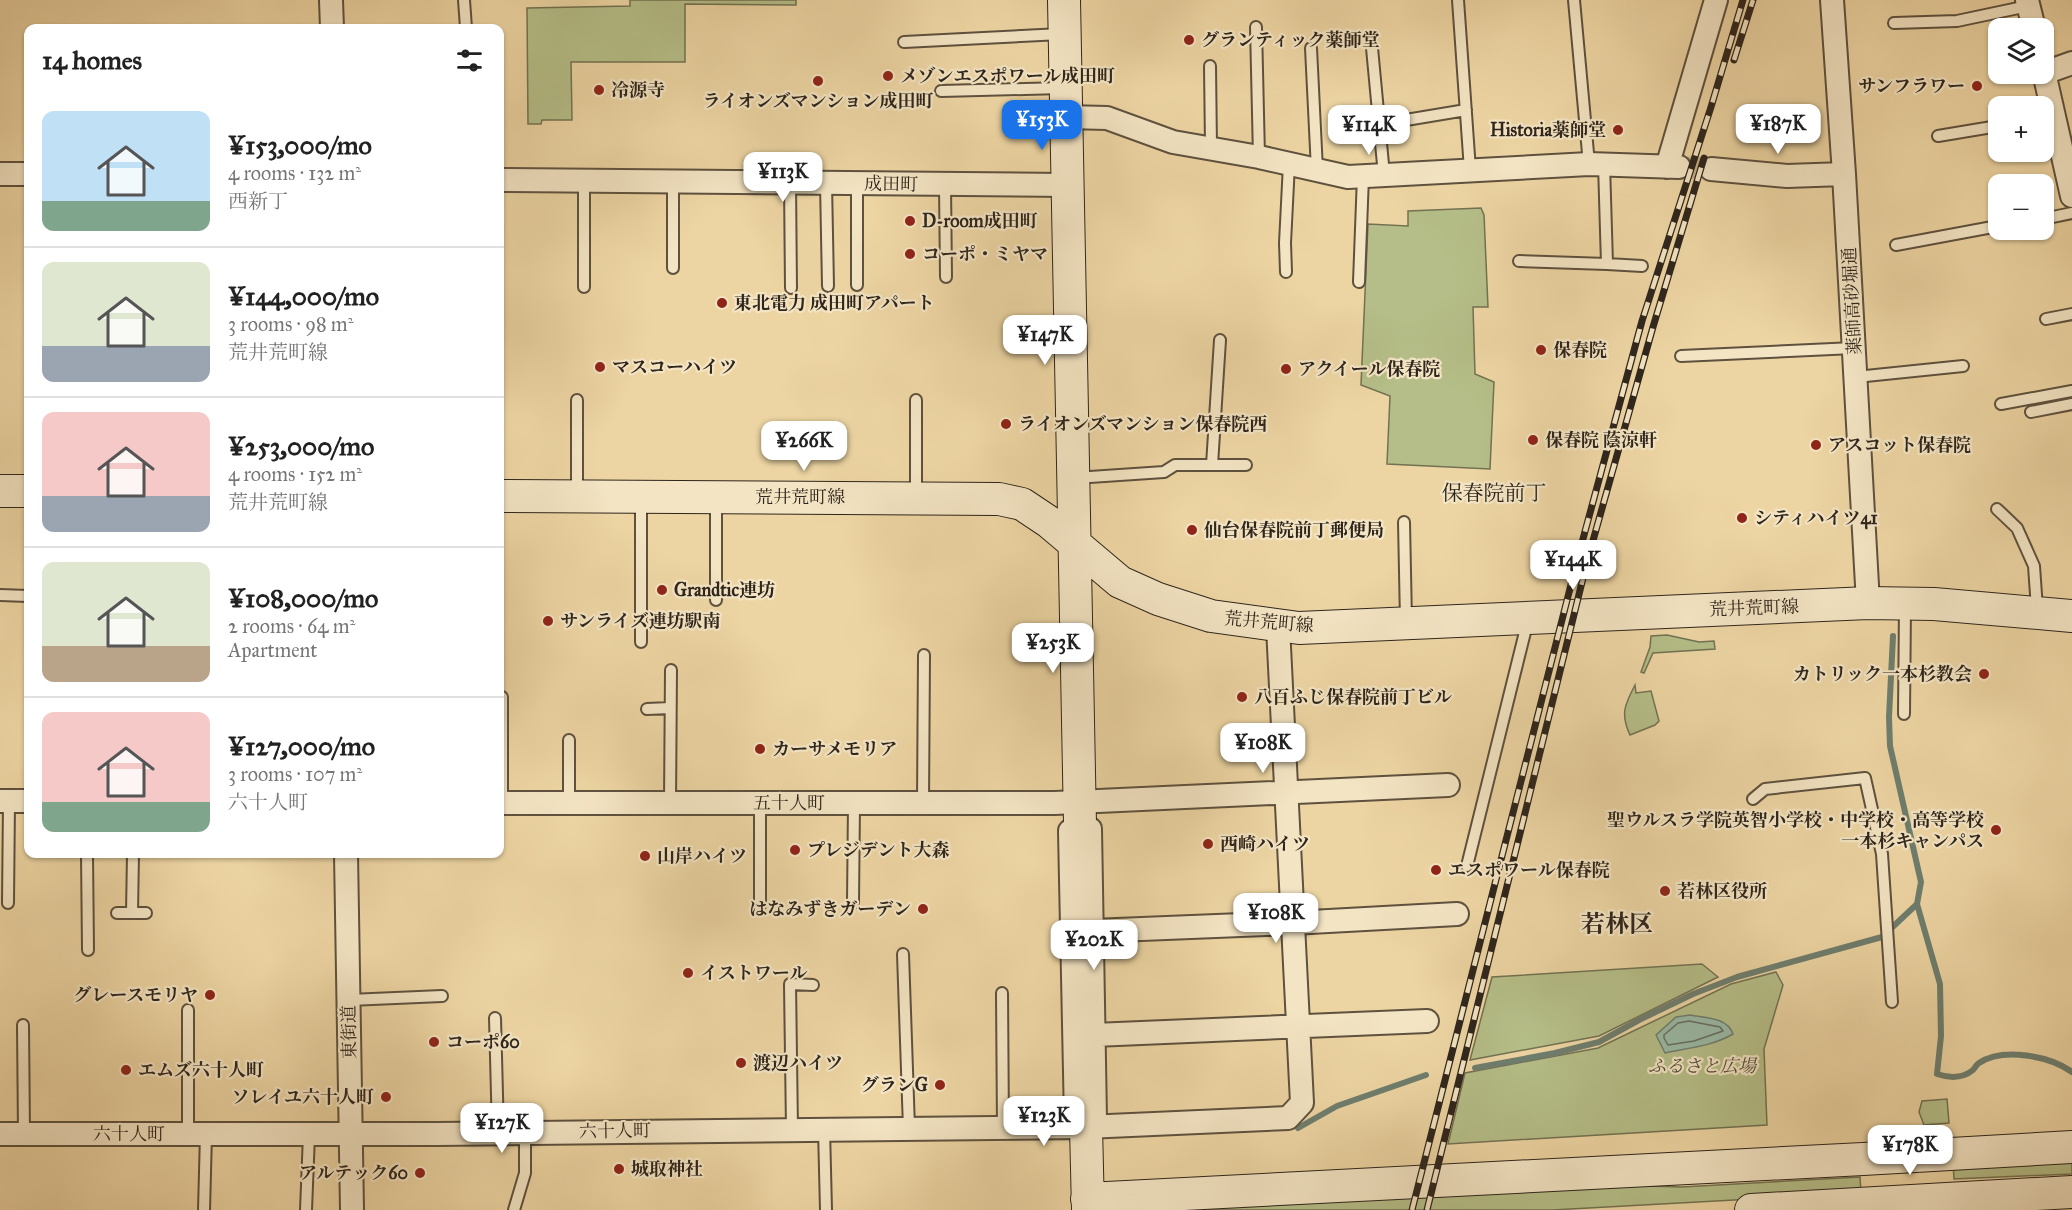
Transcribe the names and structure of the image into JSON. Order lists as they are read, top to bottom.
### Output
{
  "streets": {
    "street": [
      "成田町",
      "薬師高砂堀通",
      "荒井荒町線",
      "五十人町",
      "東街道",
      "六十人町"
    ]
  },
  "crossings": [
    ["薬師高砂堀通", "荒井荒町線"],
    ["荒井荒町線", "六十人町"],
    ["五十人町", "六十人町"],
    ["東街道", "六十人町"]
  ],
  "districts": ["保春院前丁", "若林区"],
  "parks": ["ふるさと広場"],
  "places": [
    "グランティック薬師堂",
    "メゾンエスポワール成田町",
    "ライオンズマンション成田町",
    "サンフラワー",
    "冷源寺",
    "Historia薬師堂",
    "D-room成田町",
    "コーポ・ミヤマ",
    "東北電力 成田町アパート",
    "保春院",
    "マスコーハイツ",
    "アクイール保春院",
    "ライオンズマンション保春院西",
    "保春院 蔭涼軒",
    "アスコット保春院",
    "シティハイツ41",
    "仙台保春院前丁郵便局",
    "Grandtic連坊",
    "サンライズ連坊駅南",
    "カトリック一本杉教会",
    "八百ふじ保春院前丁ビル",
    "カーサメモリア",
    "聖ウルスラ学院英智小学校・中学校・高等学校 一本杉キャンパス",
    "西崎ハイツ",
    "プレジデント大森",
    "山岸ハイツ",
    "エスポワール保春院",
    "若林区役所",
    "はなみずきガーデン",
    "イストワール",
    "グレースモリヤ",
    "コーポ60",
    "渡辺ハイツ",
    "エムズ六十人町",
    "グランG",
    "ソレイユ六十人町",
    "城取神社",
    "アルテック60"
  ],
  "page": {
    "map_buttons": ["+", "−"],
    "heading": "14 homes",
    "list": [
      {
        "name": "¥153,000/mo",
        "note": "4 rooms · 132 m² · 西新丁"
      },
      {
        "name": "¥144,000/mo",
        "note": "3 rooms · 98 m² · 荒井荒町線"
      },
      {
        "name": "¥253,000/mo",
        "note": "4 rooms · 152 m² · 荒井荒町線"
      },
      {
        "name": "¥108,000/mo",
        "note": "2 rooms · 64 m² · Apartment"
      },
      {
        "name": "¥127,000/mo",
        "note": "3 rooms · 107 m² · 六十人町"
      }
    ],
    "price": [
      "¥153K",
      "¥187K",
      "¥114K",
      "¥113K",
      "¥147K",
      "¥266K",
      "¥144K",
      "¥253K",
      "¥108K",
      "¥108K",
      "¥202K",
      "¥123K",
      "¥127K",
      "¥178K"
    ]
  }
}
